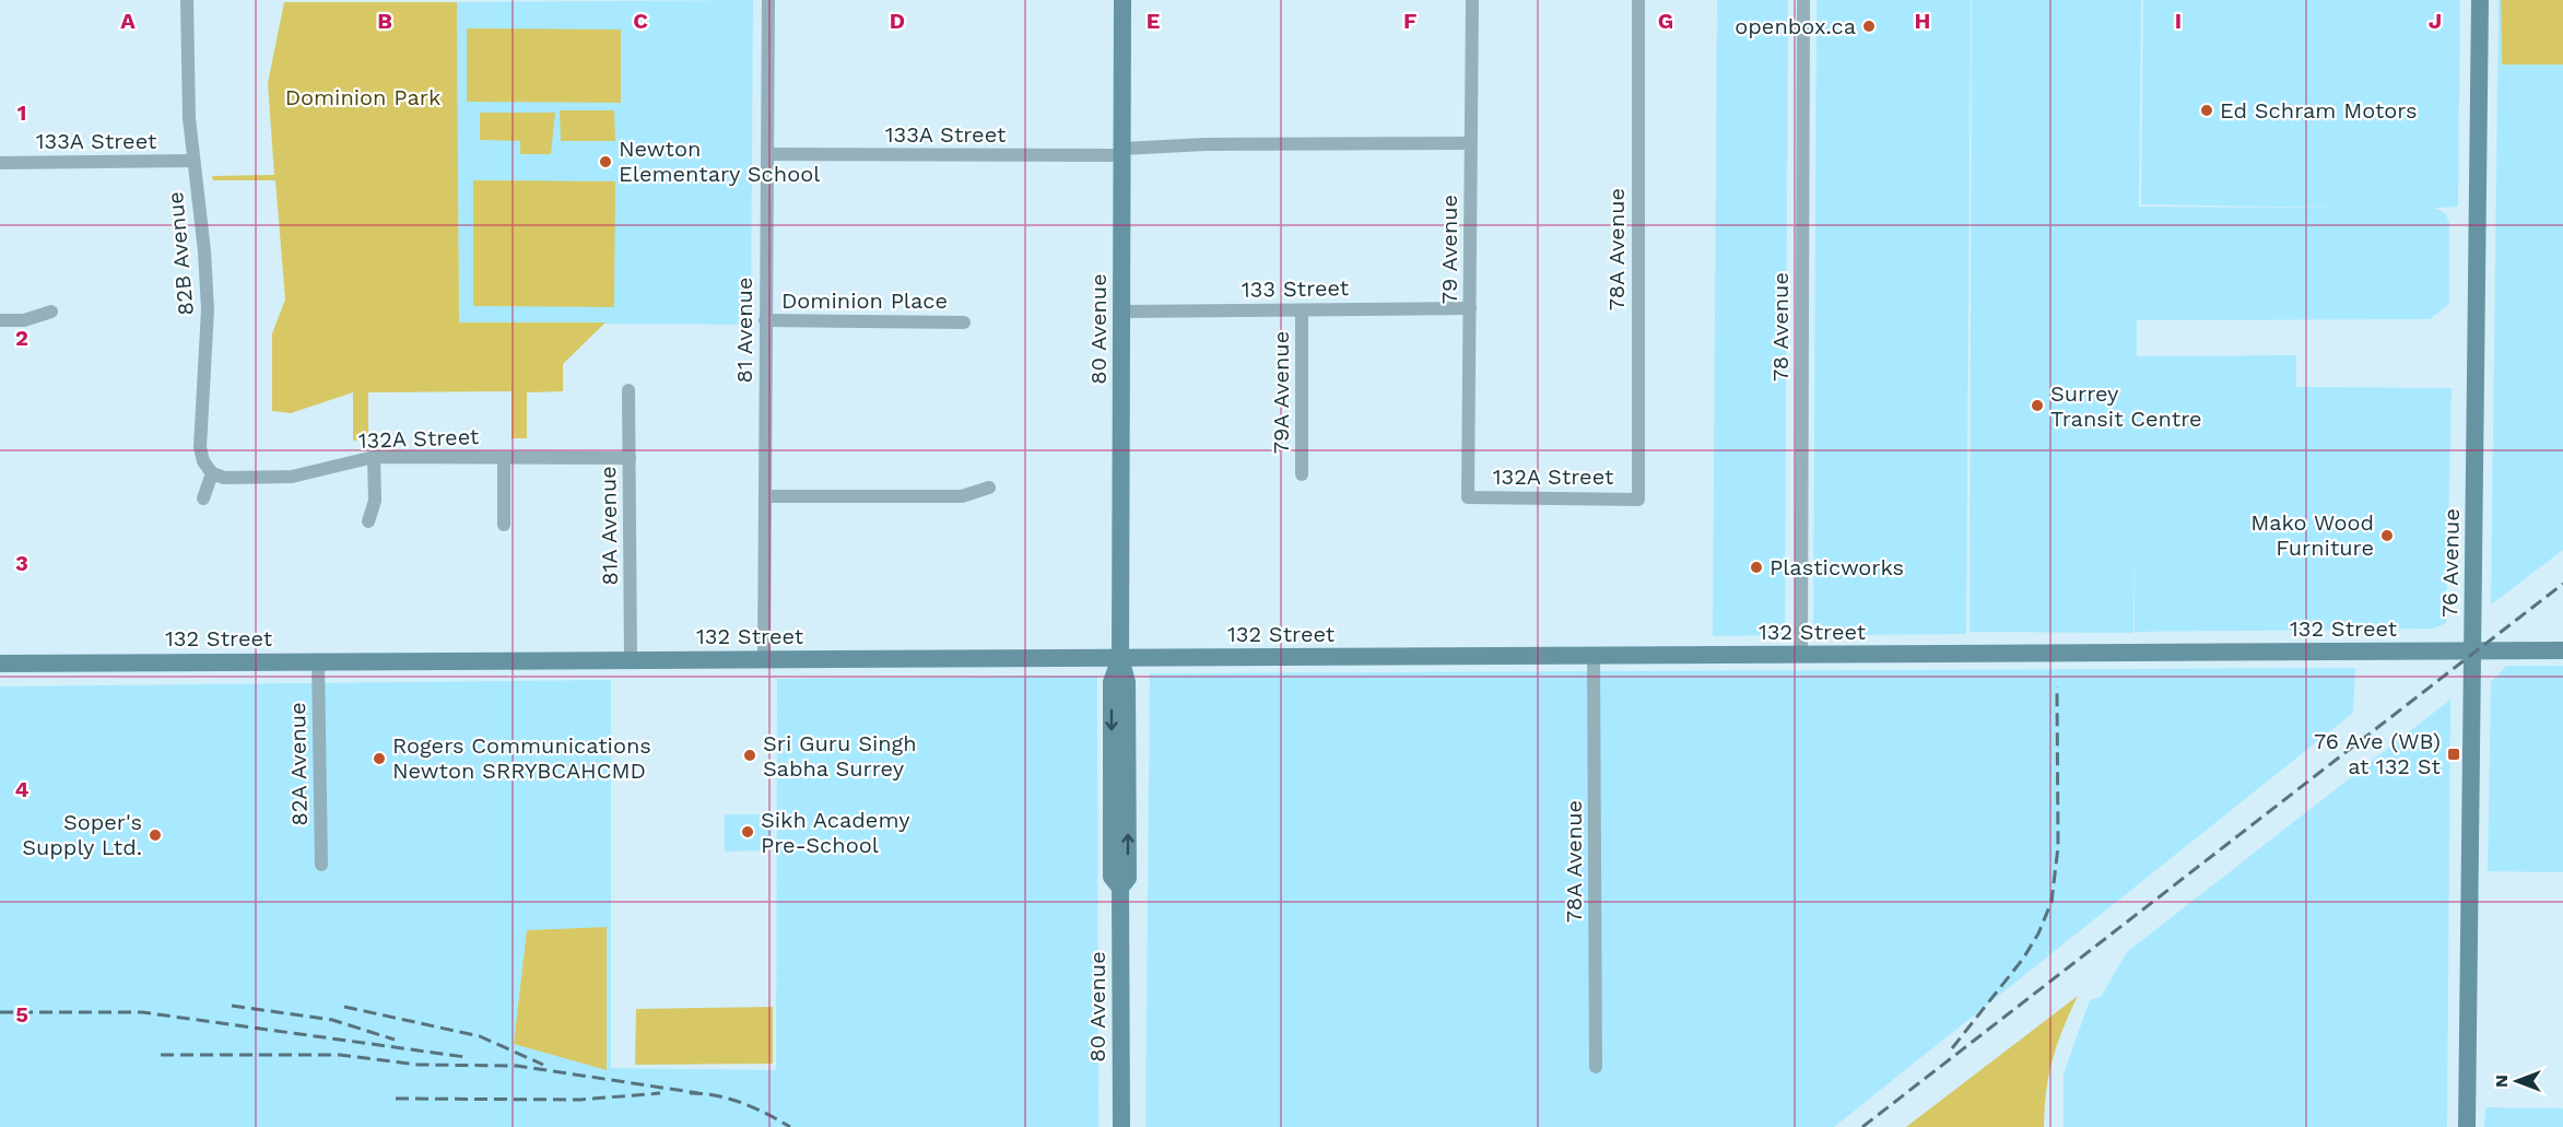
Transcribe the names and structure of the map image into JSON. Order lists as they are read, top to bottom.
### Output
{
  "streets": {
    "main road": ["80 Avenue", "76 Avenue", "132 Street"],
    "street": [
      "133A Street",
      "79 Avenue",
      "78A Avenue",
      "82B Avenue",
      "133 Street",
      "Dominion Place",
      "78 Avenue",
      "81 Avenue",
      "79A Avenue",
      "132A Street",
      "81A Avenue",
      "82A Avenue"
    ]
  },
  "crossings": [
    ["133A Street", "79 Avenue"],
    ["133A Street", "82B Avenue"],
    ["133A Street", "80 Avenue"],
    ["133A Street", "81 Avenue"],
    ["79 Avenue", "133 Street"],
    ["79 Avenue", "132A Street"],
    ["78A Avenue", "132A Street"],
    ["78A Avenue", "132 Street"],
    ["82B Avenue", "132A Street"],
    ["133 Street", "80 Avenue"],
    ["133 Street", "79A Avenue"],
    ["Dominion Place", "81 Avenue"],
    ["78 Avenue", "132 Street"],
    ["80 Avenue", "132 Street"],
    ["81 Avenue", "132 Street"],
    ["132A Street", "81A Avenue"],
    ["81A Avenue", "132 Street"],
    ["76 Avenue", "132 Street"],
    ["132 Street", "82A Avenue"]
  ],
  "parks": ["Dominion Park"],
  "places": {
    "other": [
      "openbox.ca",
      "Ed Schram Motors",
      "Newton Elementary School",
      "Surrey Transit Centre",
      "Mako Wood Furniture",
      "Plasticworks",
      "Sri Guru Singh Sabha Surrey",
      "Rogers Communications Newton SRRYBCAHCMD",
      "Sikh Academy Pre-School",
      "Soper's Supply Ltd."
    ],
    "transit": ["76 Ave (WB) at 132 St"]
  },
  "north": "left",
  "grid": {
    "columns": [
      "A",
      "B",
      "C",
      "D",
      "E",
      "F",
      "G",
      "H",
      "I",
      "J"
    ],
    "rows": [
      "1",
      "2",
      "3",
      "4",
      "5"
    ]
  }
}
